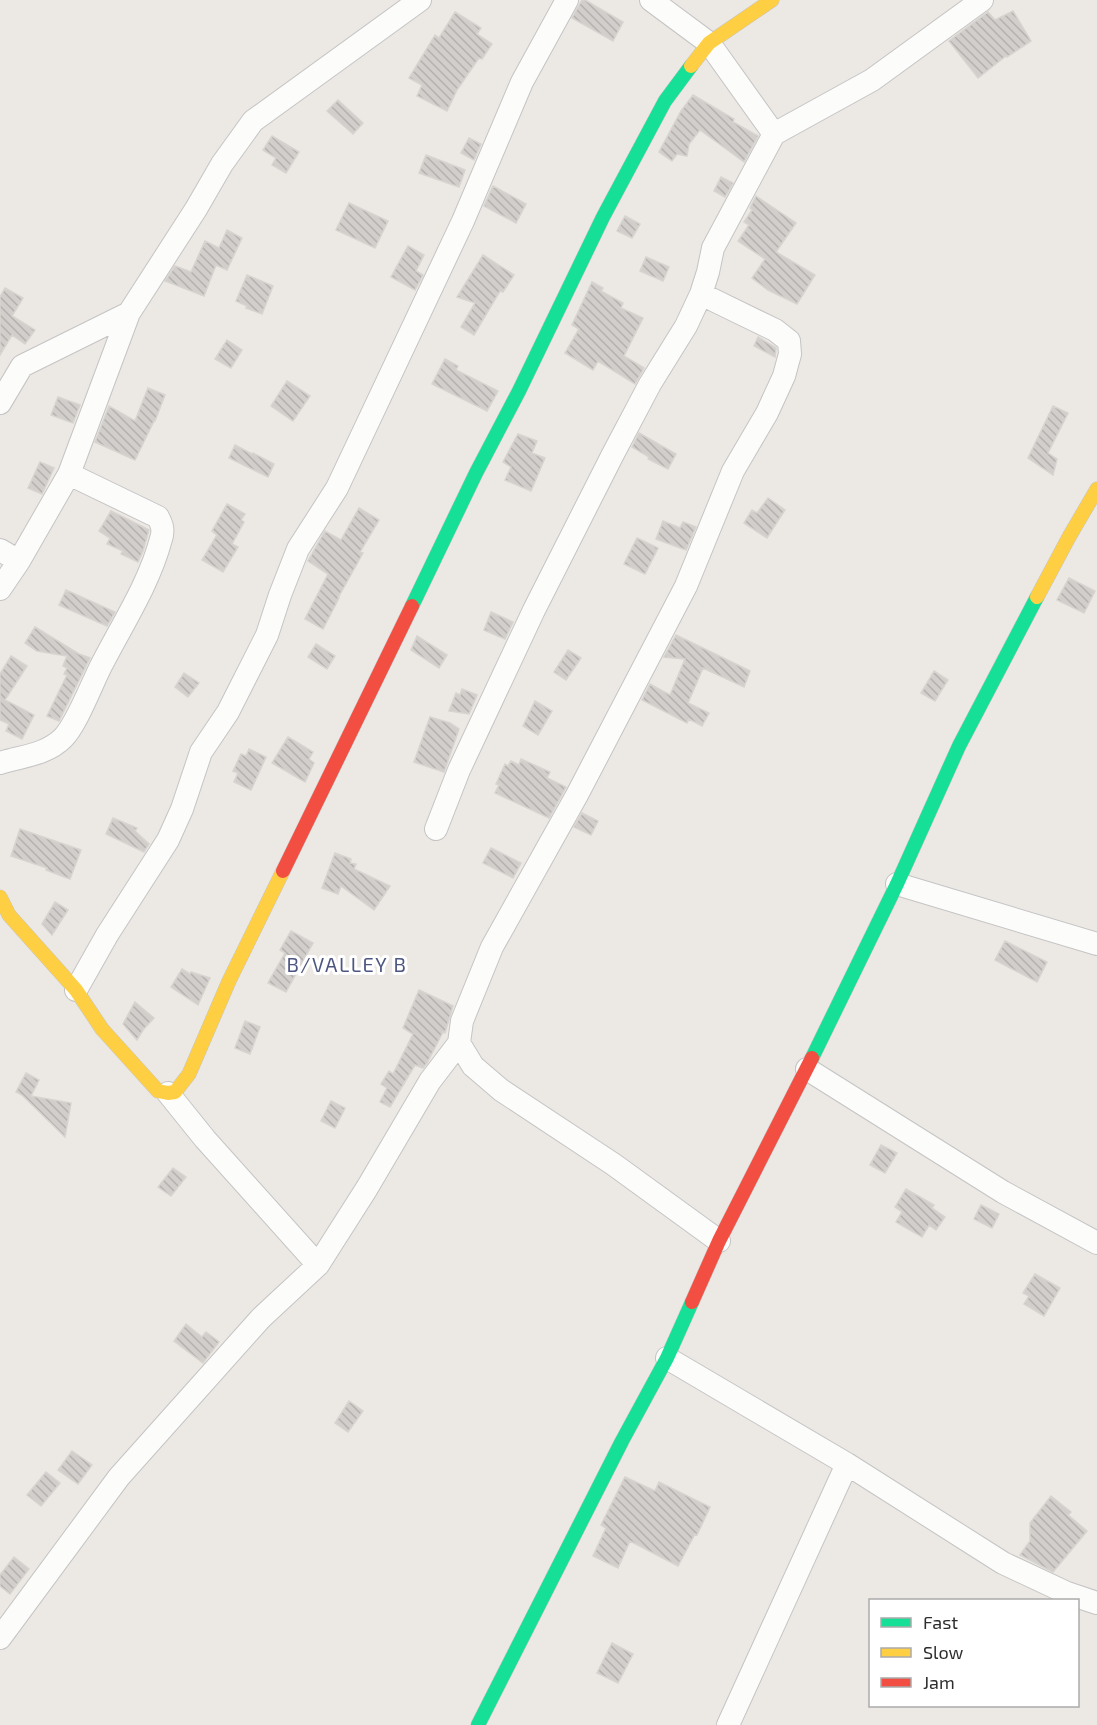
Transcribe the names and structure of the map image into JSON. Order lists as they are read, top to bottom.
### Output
{
  "districts": ["B/VALLEY B"],
  "legend": ["Fast", "Slow", "Jam"]
}
